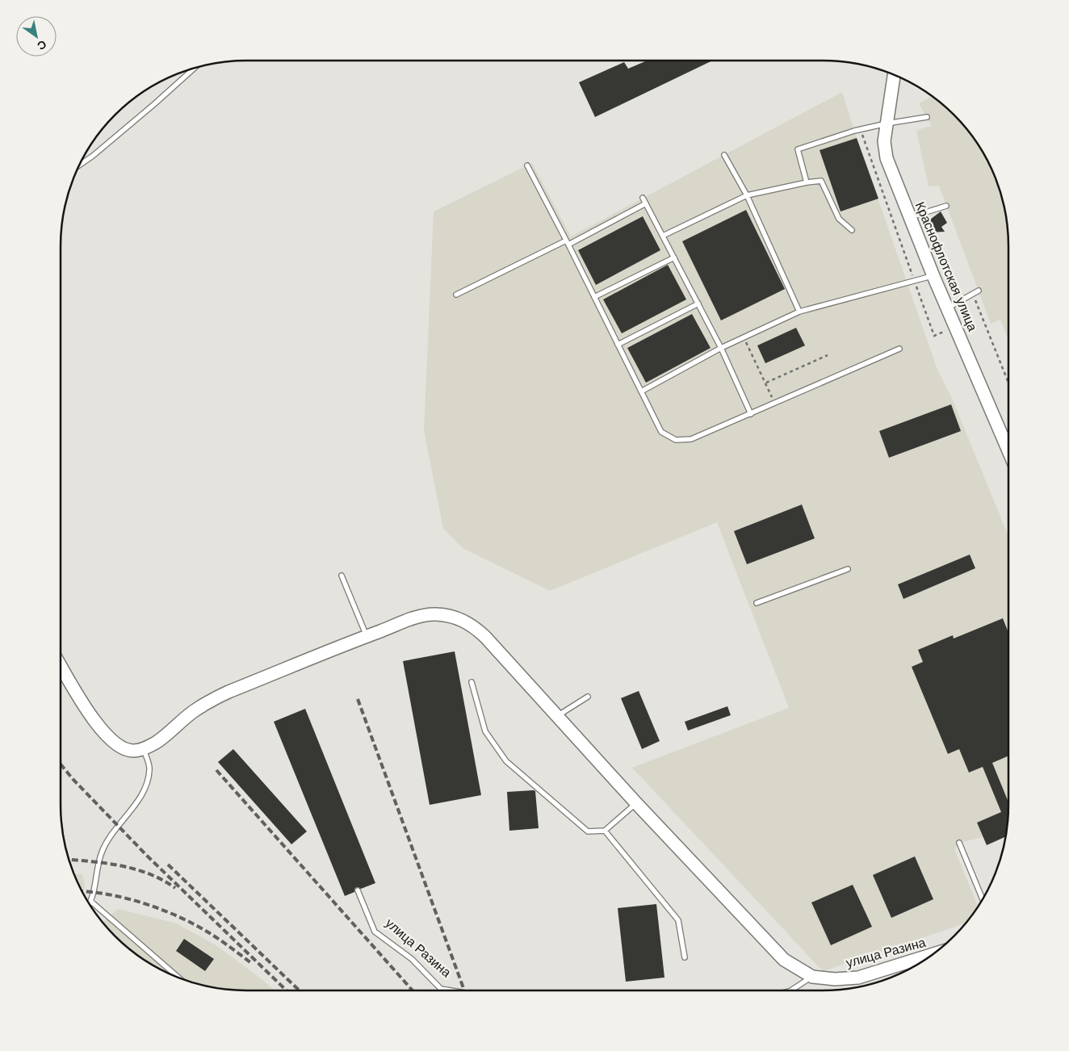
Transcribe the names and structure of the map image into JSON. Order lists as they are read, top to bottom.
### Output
{
  "streets": {
    "street": ["Краснофлотская улица", "улица Разина"]
  },
  "north": "bottom right"
}
